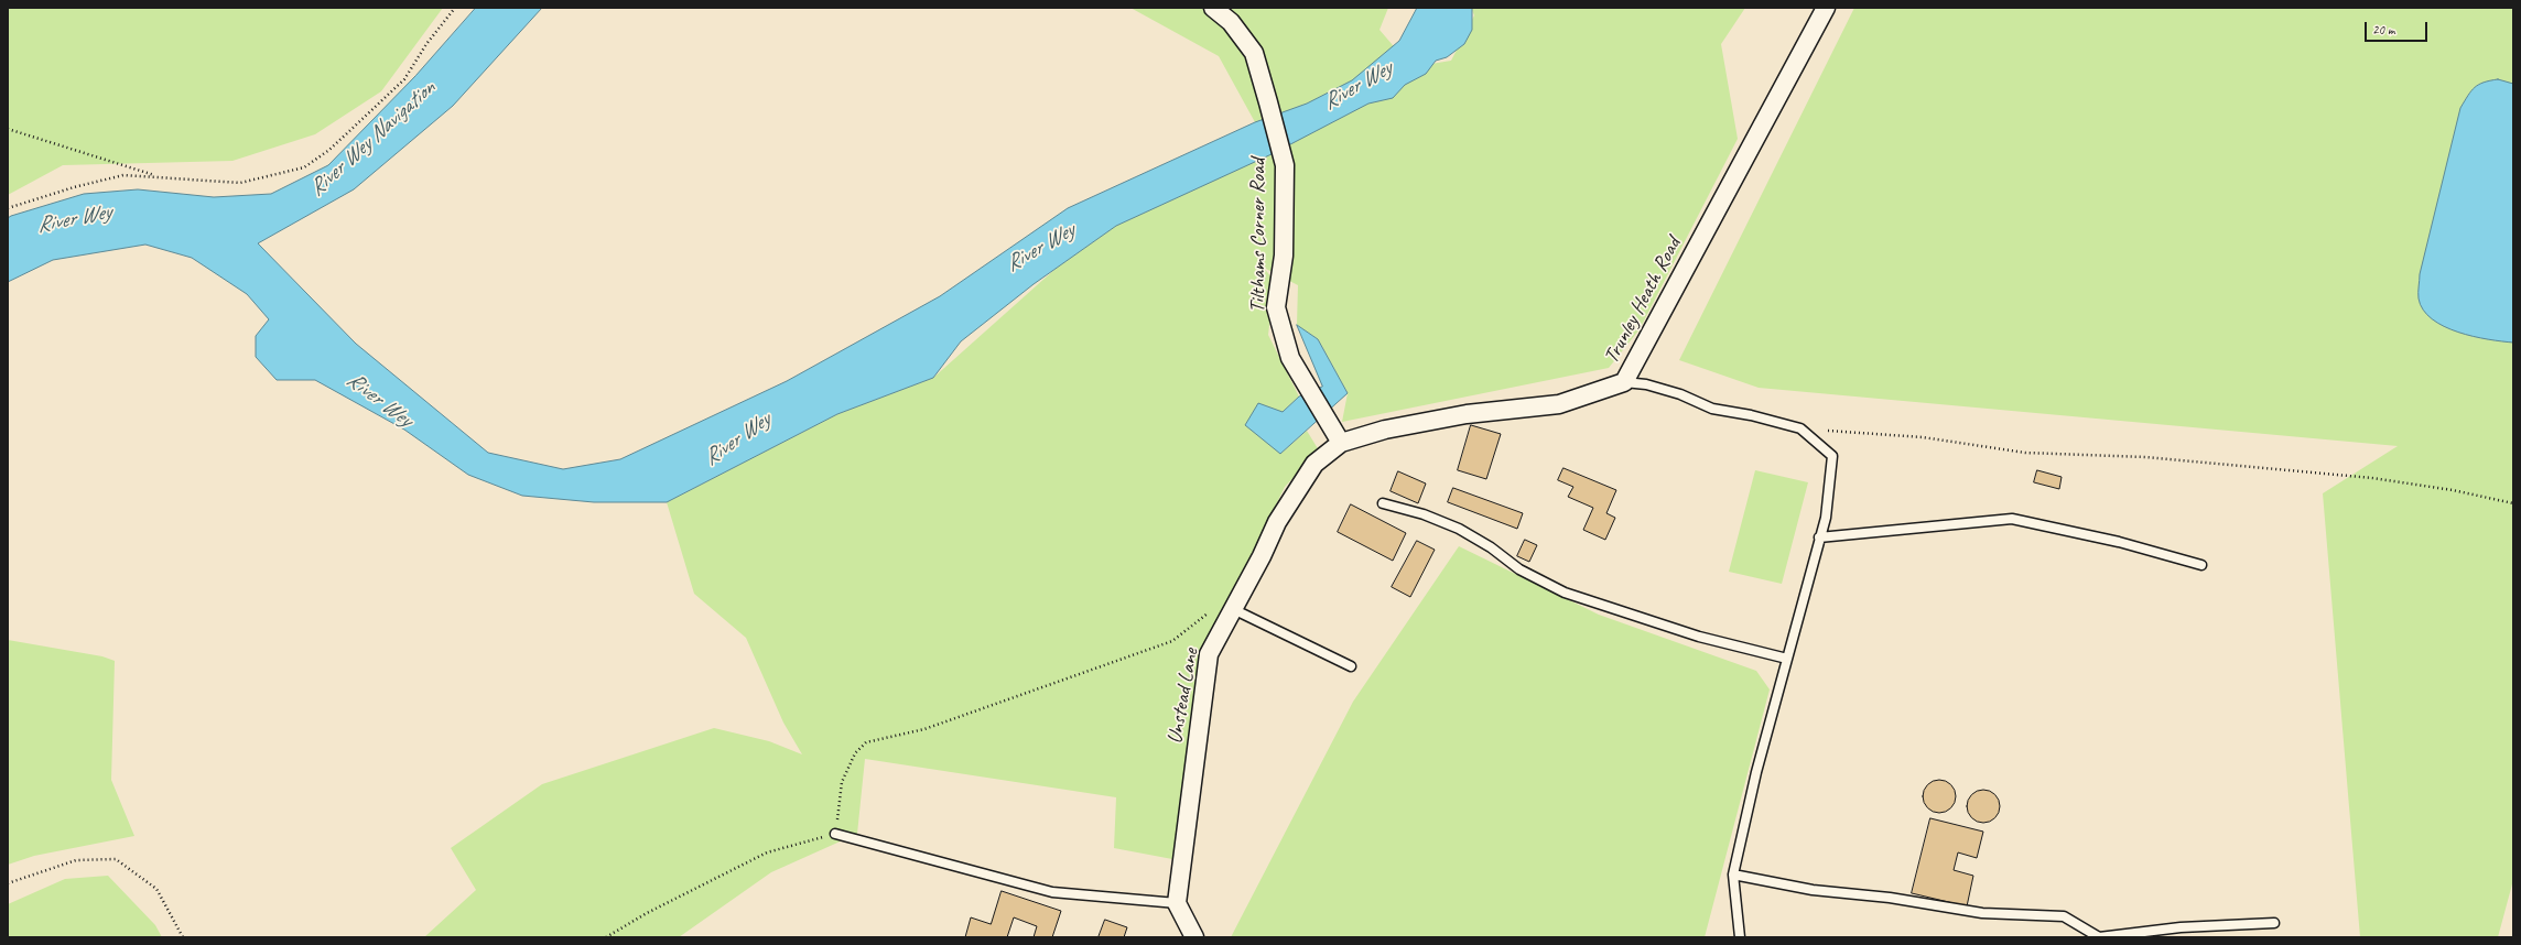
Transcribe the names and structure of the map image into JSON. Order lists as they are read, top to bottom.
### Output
{
  "streets": {
    "street": ["Tilthams Corner Road", "Trunley Heath Road", "Unstead Lane"]
  },
  "crossings": [
    ["Tilthams Corner Road", "Trunley Heath Road"],
    ["Tilthams Corner Road", "Unstead Lane"],
    ["Trunley Heath Road", "Unstead Lane"]
  ],
  "water": ["River Wey", "River Wey Navigation"],
  "scale_bar": "20 m"
}
